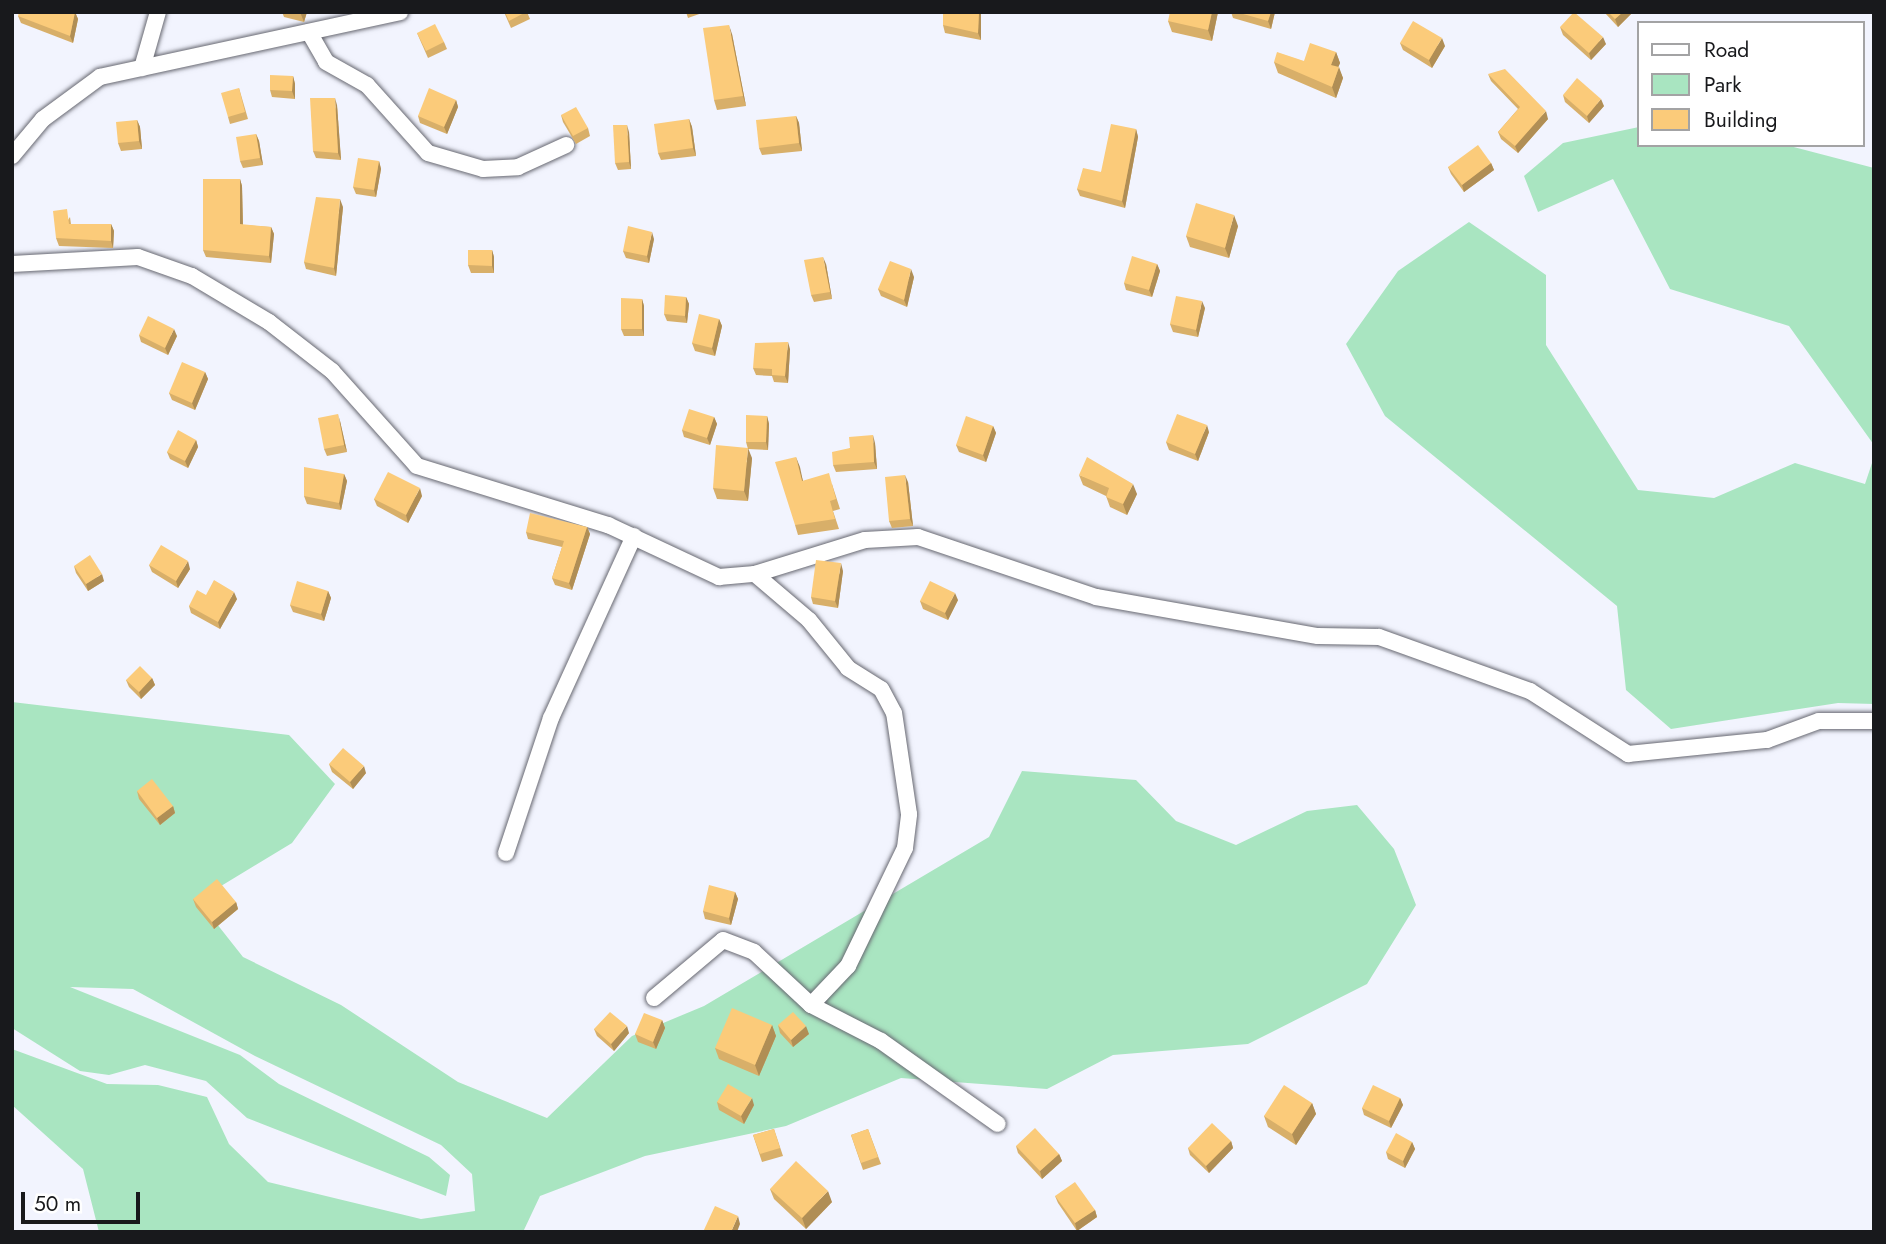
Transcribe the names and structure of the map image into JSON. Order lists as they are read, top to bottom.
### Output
{
  "legend": ["Road", "Park", "Building"],
  "scale_bar": "50 m"
}
